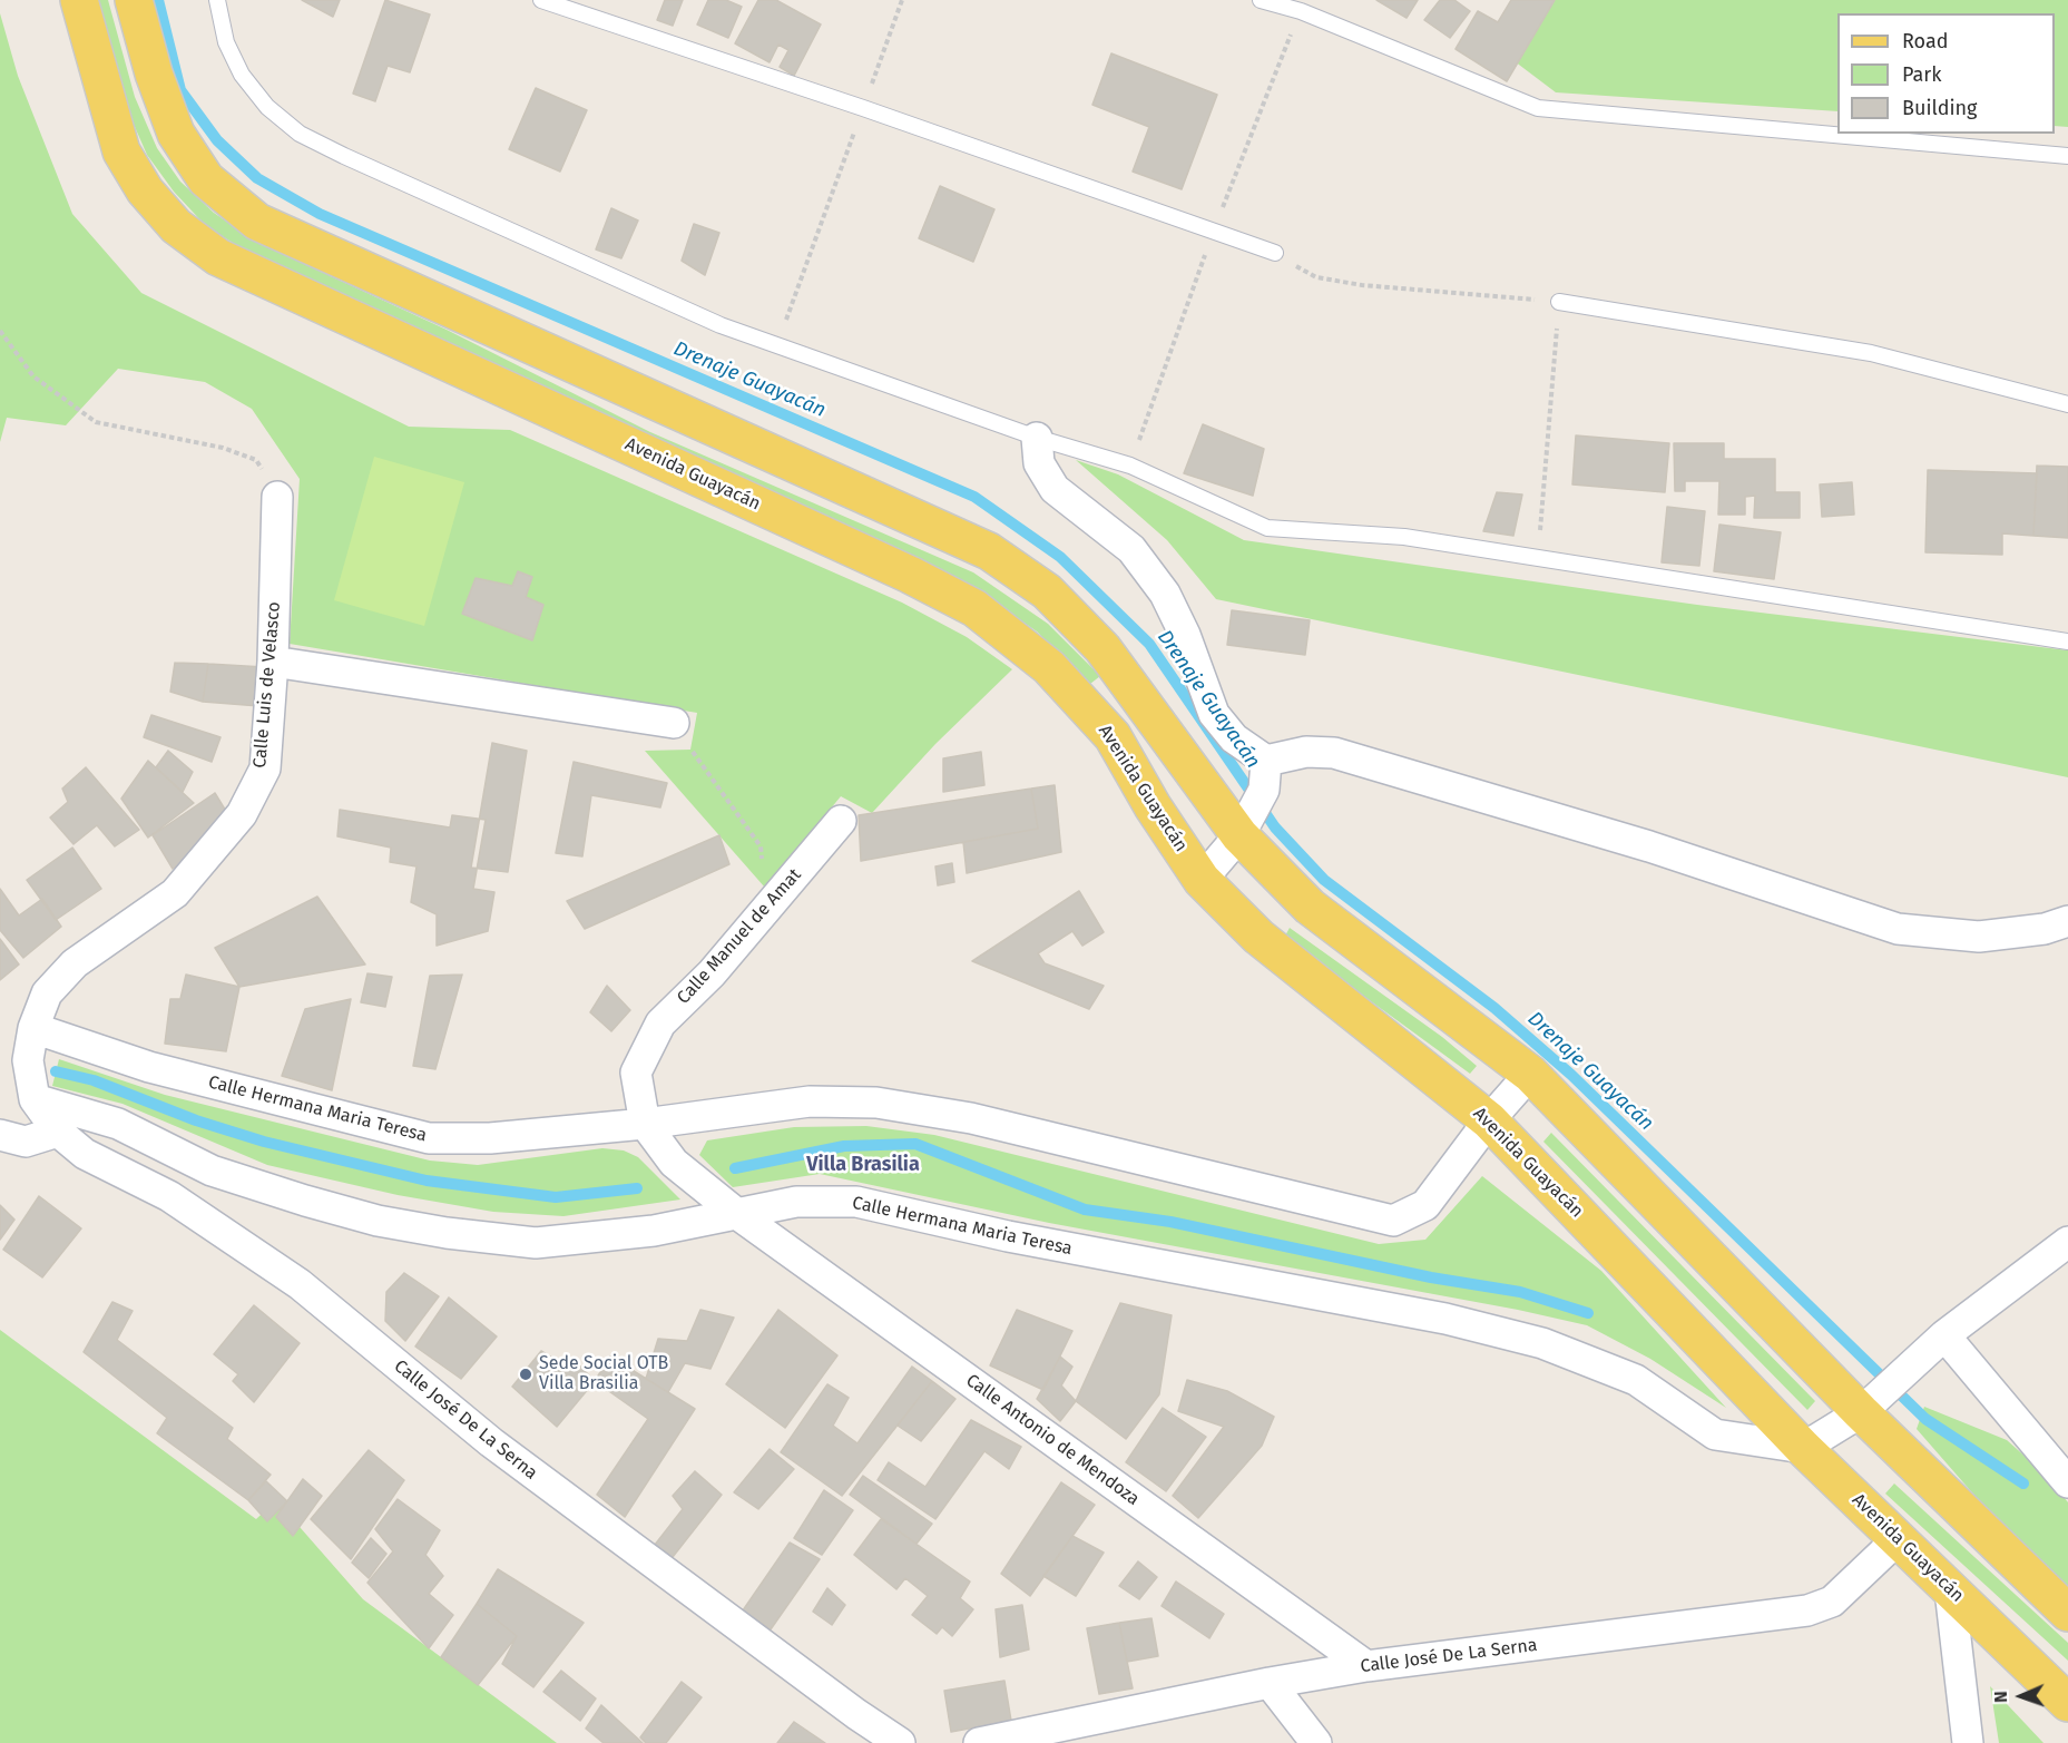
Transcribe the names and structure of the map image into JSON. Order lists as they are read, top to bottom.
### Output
{
  "streets": {
    "main road": ["Avenida Guayacán"],
    "street": [
      "Calle Luis de Velasco",
      "Calle Manuel de Amat",
      "Calle Hermana Maria Teresa",
      "Calle José De La Serna",
      "Calle Antonio de Mendoza"
    ]
  },
  "crossings": [
    ["Avenida Guayacán", "Calle Hermana Maria Teresa"],
    ["Avenida Guayacán", "Calle José De La Serna"],
    ["Calle Luis de Velasco", "Calle Hermana Maria Teresa"],
    ["Calle Luis de Velasco", "Calle José De La Serna"],
    ["Calle Manuel de Amat", "Calle Hermana Maria Teresa"],
    ["Calle Manuel de Amat", "Calle Antonio de Mendoza"],
    ["Calle Hermana Maria Teresa", "Calle José De La Serna"],
    ["Calle Hermana Maria Teresa", "Calle Antonio de Mendoza"],
    ["Calle José De La Serna", "Calle Antonio de Mendoza"]
  ],
  "districts": ["Villa Brasilia"],
  "water": ["Drenaje Guayacán"],
  "places": ["Sede Social OTB Villa Brasilia"],
  "legend": ["Road", "Park", "Building"],
  "north": "left"
}
